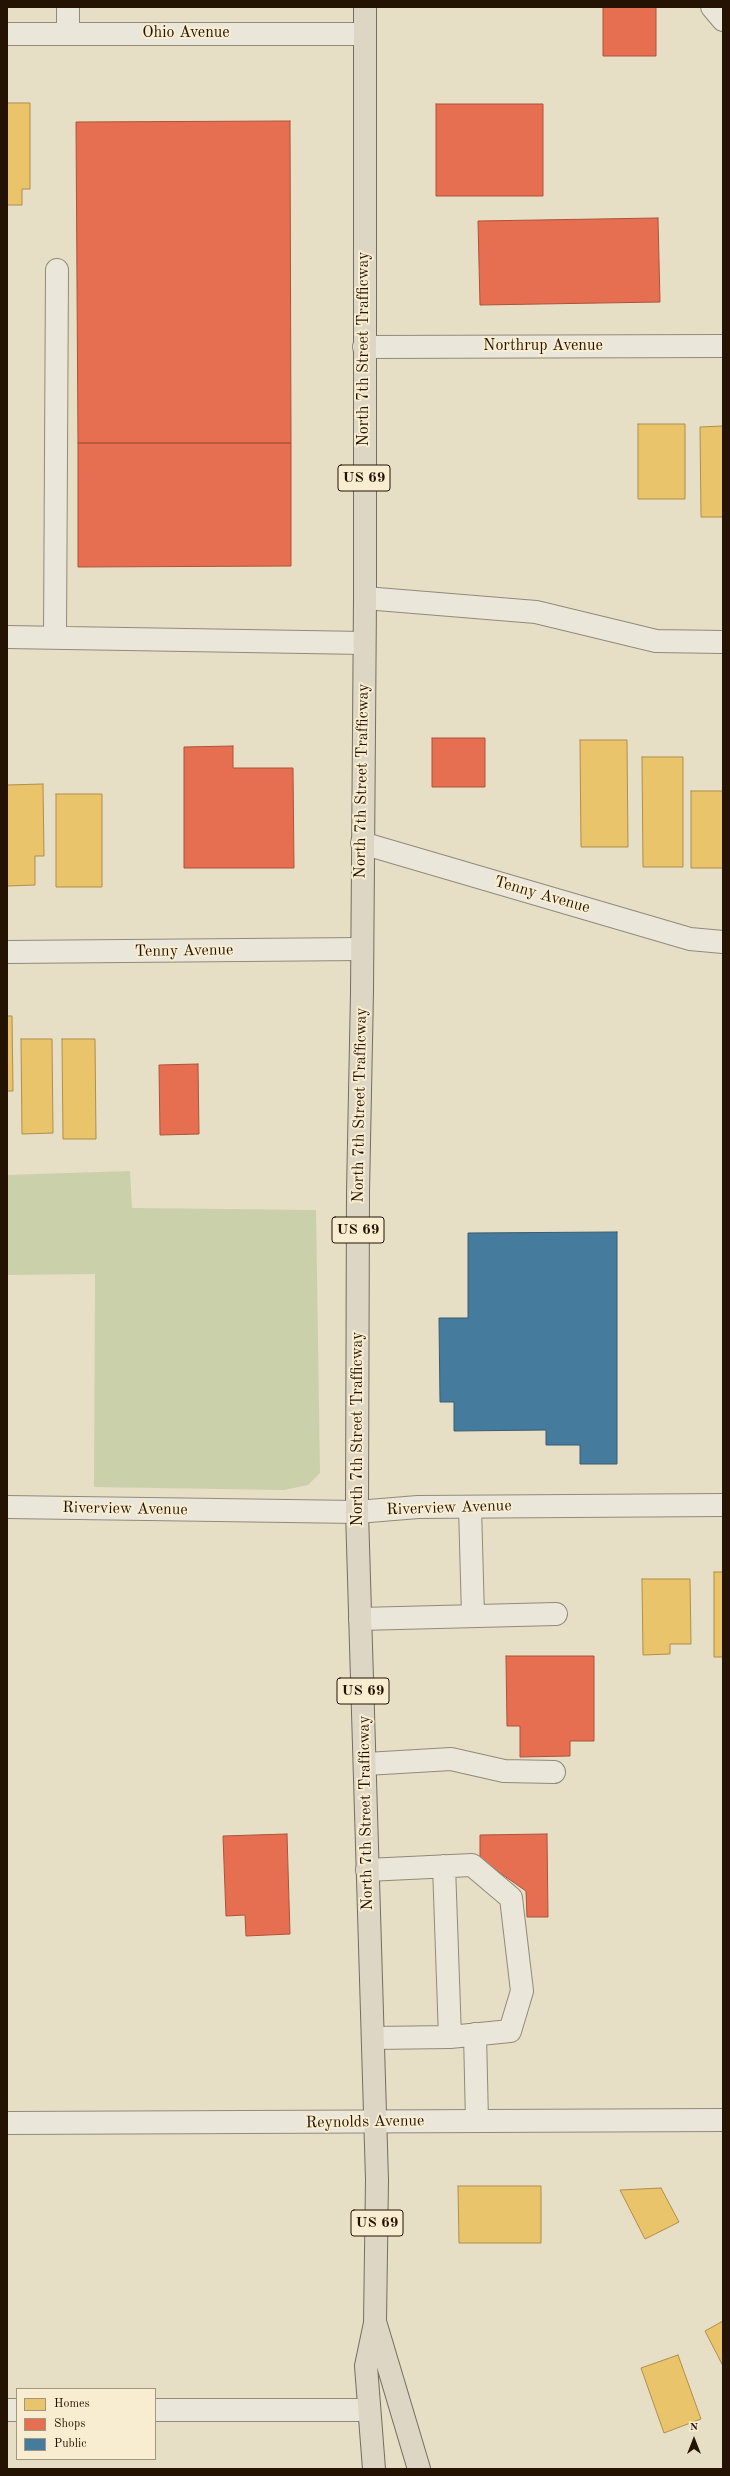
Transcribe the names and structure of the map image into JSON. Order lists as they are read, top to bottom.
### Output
{
  "streets": {
    "main road": ["North 7th Street Trafficway", "US 69"],
    "street": [
      "Ohio Avenue",
      "Northrup Avenue",
      "Tenny Avenue",
      "Riverview Avenue",
      "Reynolds Avenue"
    ]
  },
  "crossings": [
    ["Ohio Avenue", "North 7th Street Trafficway"],
    ["Northrup Avenue", "North 7th Street Trafficway"],
    ["North 7th Street Trafficway", "Tenny Avenue"],
    ["North 7th Street Trafficway", "Riverview Avenue"],
    ["North 7th Street Trafficway", "Reynolds Avenue"]
  ],
  "legend": ["Homes", "Shops", "Public"],
  "north": "top"
}
